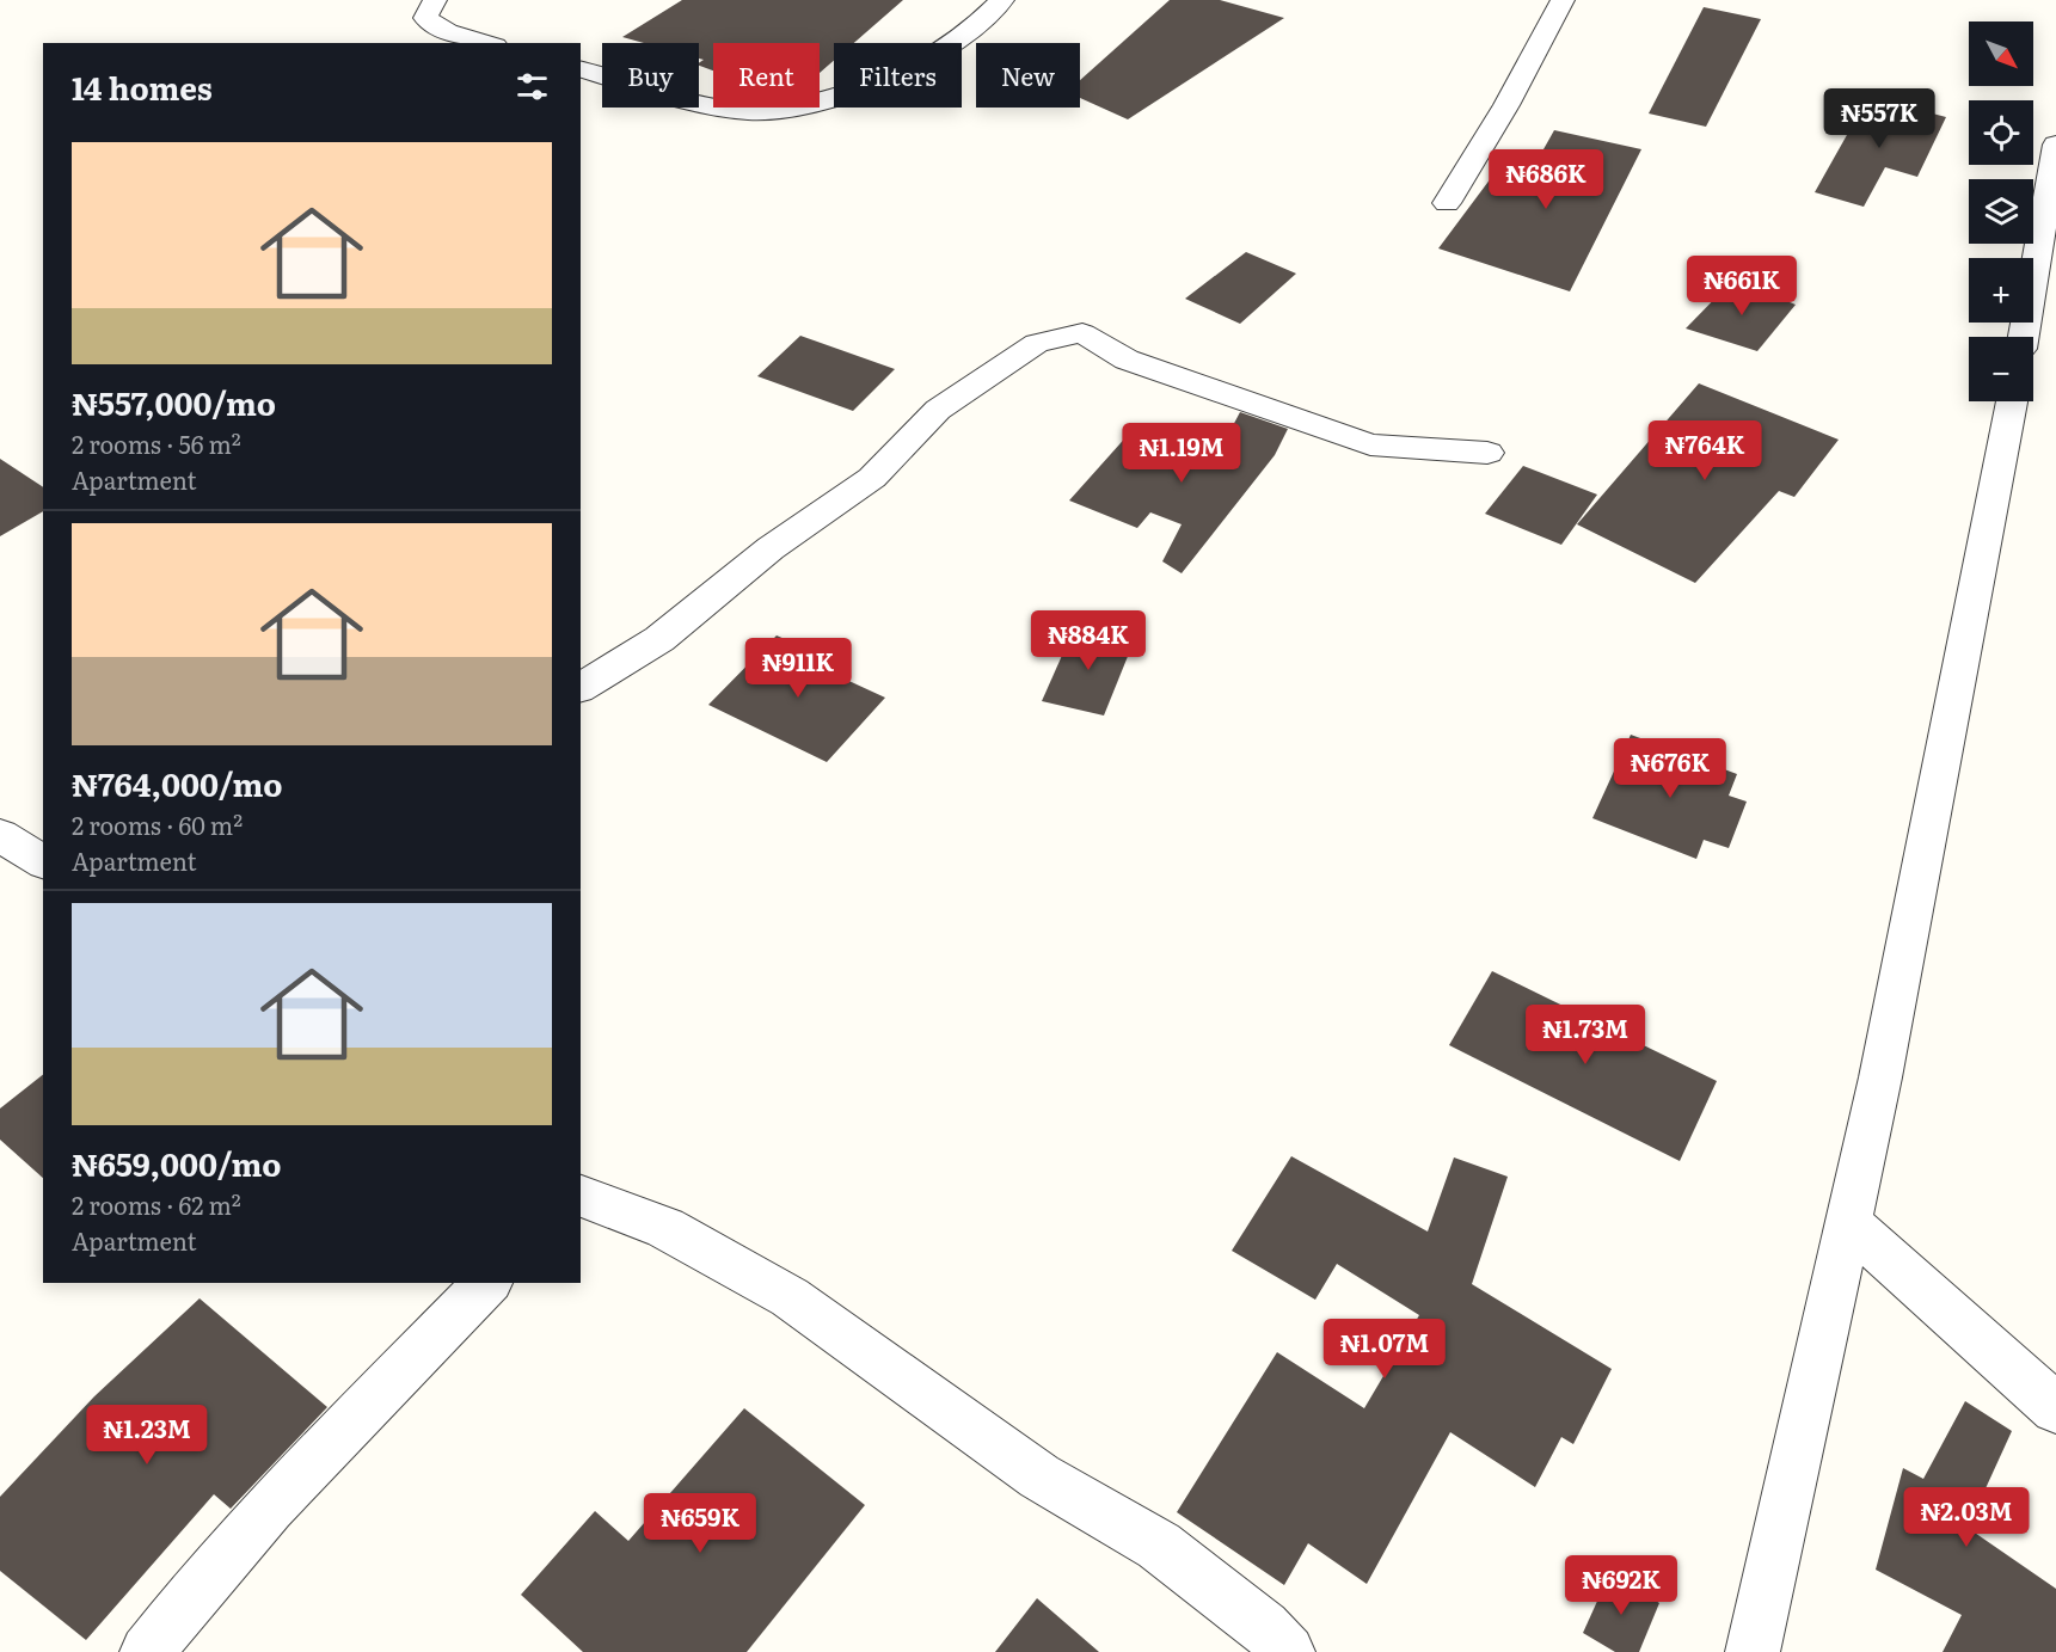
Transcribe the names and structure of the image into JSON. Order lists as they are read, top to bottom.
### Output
{
  "north": "bottom right",
  "page": {
    "map_buttons": ["+", "−"],
    "chip": [
      "Buy",
      "Rent",
      "Filters",
      "New"
    ],
    "heading": "14 homes",
    "price": [
      "₦557K",
      "₦686K",
      "₦661K",
      "₦764K",
      "₦1.19M",
      "₦884K",
      "₦911K",
      "₦676K",
      "₦1.73M",
      "₦1.07M",
      "₦1.23M",
      "₦2.03M",
      "₦659K",
      "₦692K"
    ],
    "list": [
      {
        "name": "₦557,000/mo",
        "note": "2 rooms · 56 m² · Apartment"
      },
      {
        "name": "₦764,000/mo",
        "note": "2 rooms · 60 m² · Apartment"
      },
      {
        "name": "₦659,000/mo",
        "note": "2 rooms · 62 m² · Apartment"
      }
    ]
  }
}
